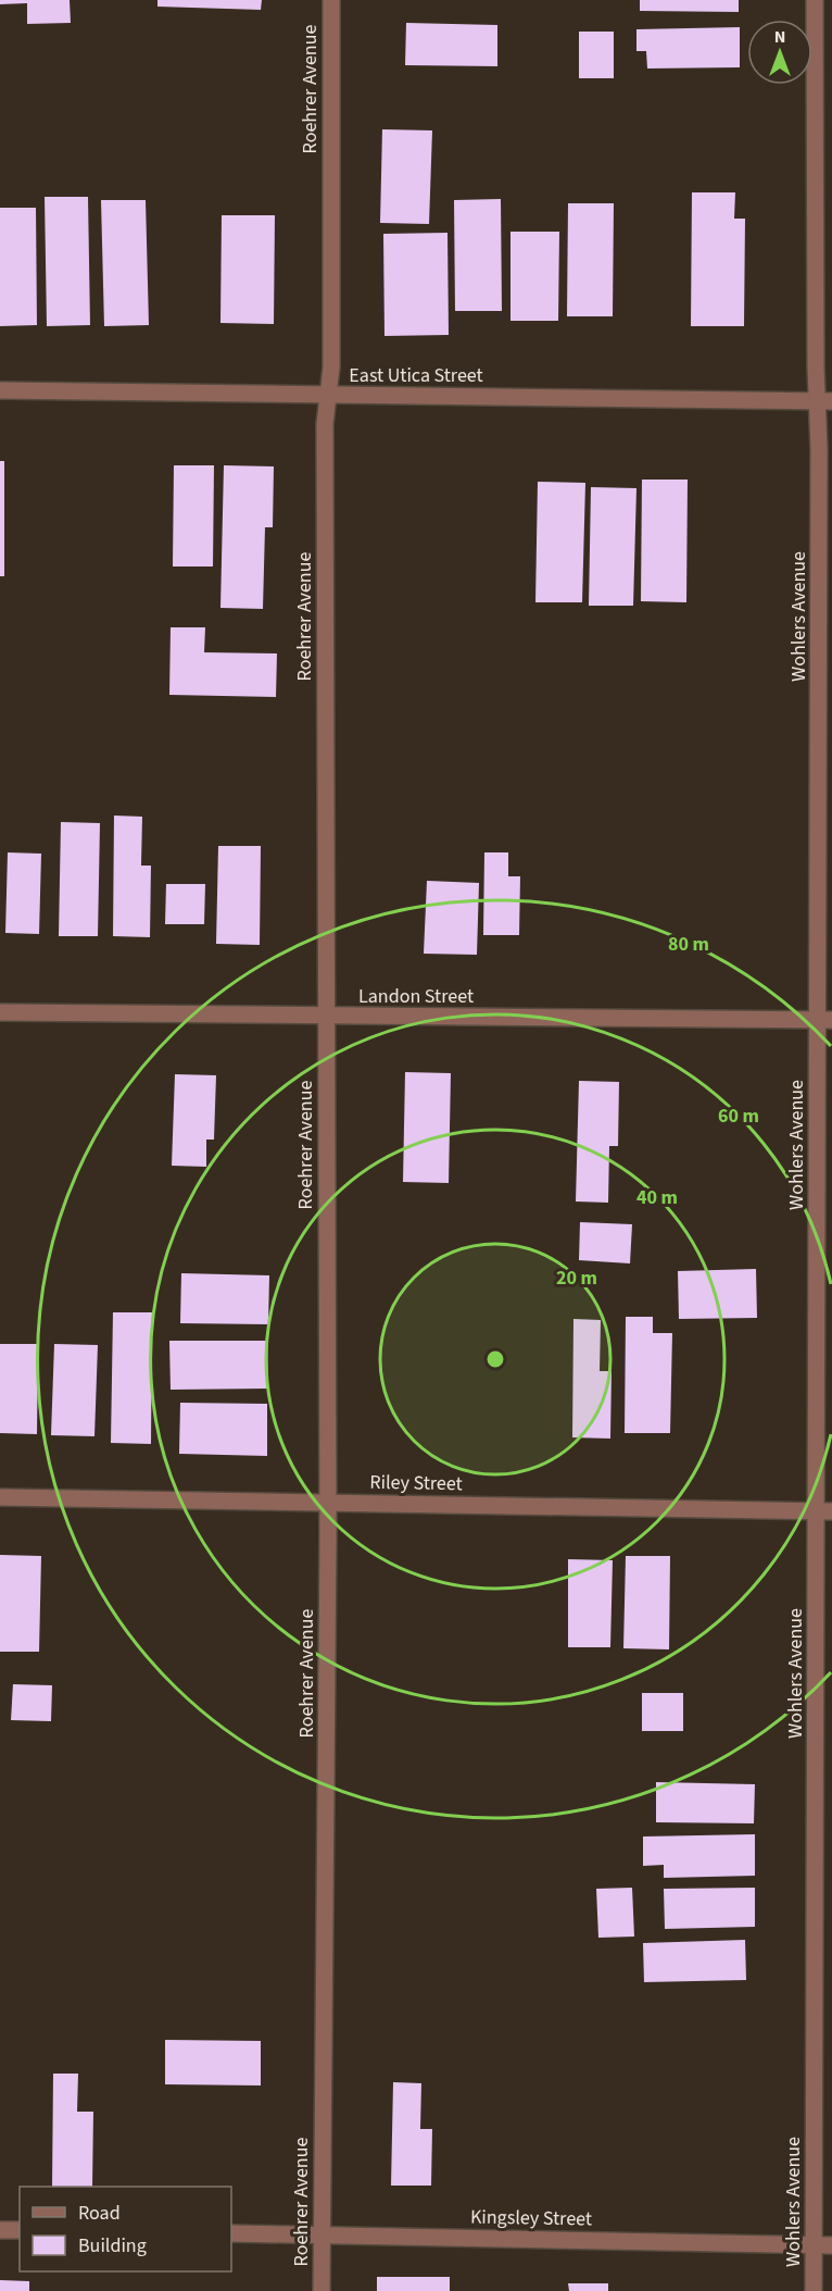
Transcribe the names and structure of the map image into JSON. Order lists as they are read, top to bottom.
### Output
{
  "streets": {
    "street": [
      "Roehrer Avenue",
      "East Utica Street",
      "Wohlers Avenue",
      "Landon Street",
      "Riley Street",
      "Kingsley Street"
    ]
  },
  "crossings": [
    ["Roehrer Avenue", "East Utica Street"],
    ["Roehrer Avenue", "Landon Street"],
    ["Roehrer Avenue", "Riley Street"],
    ["Roehrer Avenue", "Kingsley Street"],
    ["East Utica Street", "Wohlers Avenue"],
    ["Wohlers Avenue", "Landon Street"],
    ["Wohlers Avenue", "Riley Street"],
    ["Wohlers Avenue", "Kingsley Street"]
  ],
  "legend": ["Road", "Building"],
  "north": "top",
  "rings": [
    "80 m",
    "60 m",
    "40 m",
    "20 m"
  ]
}
